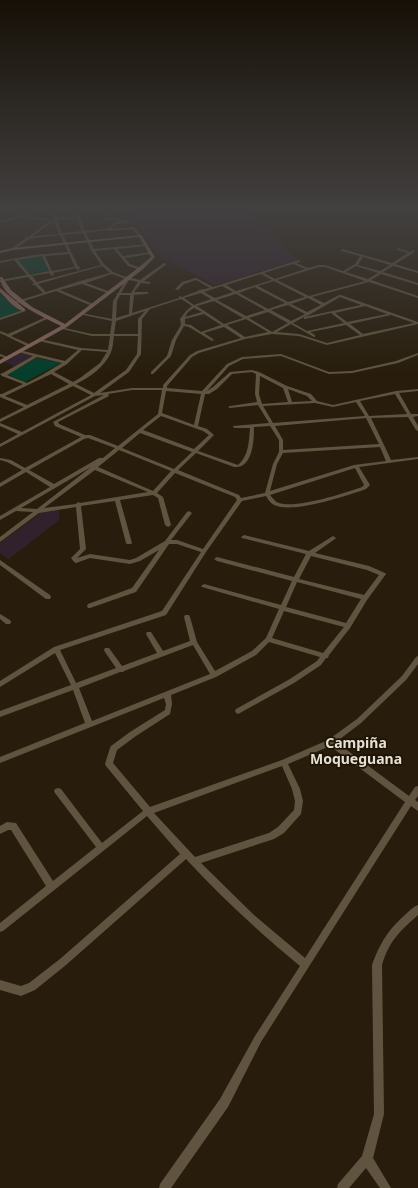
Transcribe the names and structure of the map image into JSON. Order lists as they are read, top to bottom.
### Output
{
  "districts": ["Campiña Moqueguana"]
}
